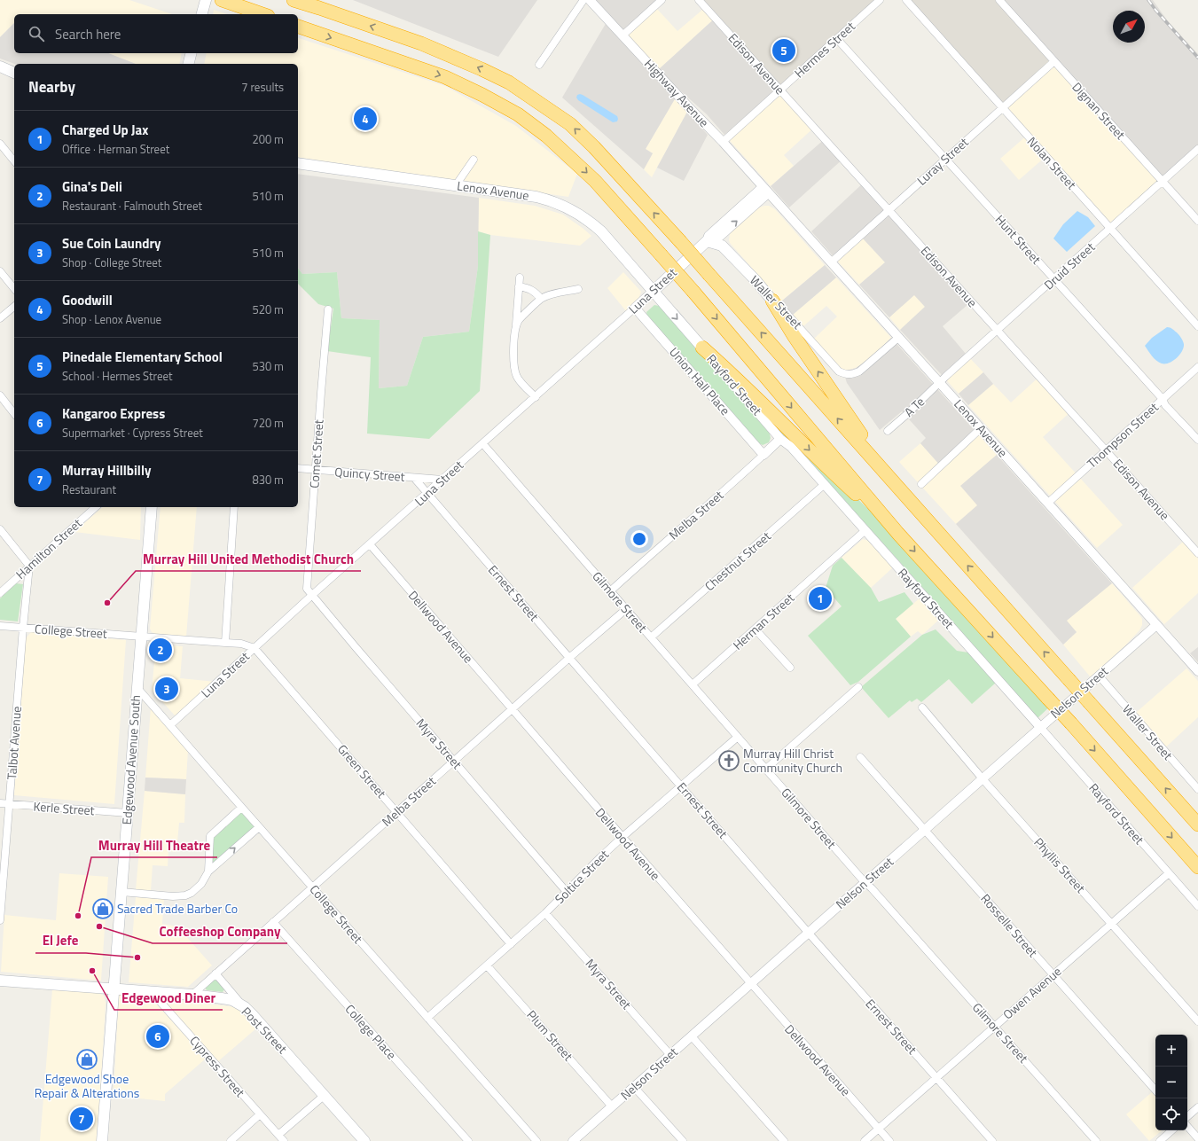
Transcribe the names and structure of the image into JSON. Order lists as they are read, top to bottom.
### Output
{
  "streets": {
    "main road": [
      "Lenox Avenue",
      "Luna Street",
      "Waller Street",
      "Rayford Street",
      "Edgewood Avenue South",
      "Post Street"
    ],
    "street": [
      "Hermes Street",
      "Edison Avenue",
      "Highway Avenue",
      "Dignan Street",
      "Luray Street",
      "Nolan Street",
      "Hunt Street",
      "Druid Street",
      "Union Hall Place",
      "A Te",
      "Thompson Street",
      "Comet Street",
      "Quincy Street",
      "Melba Street",
      "Hamilton Street",
      "Chestnut Street",
      "Ernest Street",
      "Gilmore Street",
      "Herman Street",
      "Dellwood Avenue",
      "College Street",
      "Nelson Street",
      "Talbot Avenue",
      "Myra Street",
      "Green Street",
      "Kerle Street",
      "Phyllis Street",
      "Soltice Street",
      "Rosselle Street",
      "Owen Avenue",
      "College Place",
      "Plum Street",
      "Cypress Street"
    ]
  },
  "crossings": [
    ["Hermes Street", "Edison Avenue"],
    ["Hermes Street", "Highway Avenue"],
    ["Hermes Street", "Hunt Street"],
    ["Edison Avenue", "Luray Street"],
    ["Edison Avenue", "Druid Street"],
    ["Edison Avenue", "Thompson Street"],
    ["Highway Avenue", "Lenox Avenue"],
    ["Highway Avenue", "Luna Street"],
    ["Dignan Street", "Luray Street"],
    ["Dignan Street", "Druid Street"],
    ["Luray Street", "Nolan Street"],
    ["Luray Street", "Lenox Avenue"],
    ["Luray Street", "Hunt Street"],
    ["Nolan Street", "Druid Street"],
    ["Lenox Avenue", "Druid Street"],
    ["Lenox Avenue", "Luna Street"],
    ["Lenox Avenue", "Waller Street"],
    ["Lenox Avenue", "Rayford Street"],
    ["Lenox Avenue", "A Te"],
    ["Lenox Avenue", "Thompson Street"],
    ["Lenox Avenue", "Nelson Street"],
    ["Hunt Street", "Druid Street"],
    ["Hunt Street", "Thompson Street"],
    ["Druid Street", "A Te"],
    ["Luna Street", "Waller Street"],
    ["Luna Street", "Union Hall Place"],
    ["Luna Street", "Rayford Street"],
    ["Luna Street", "Comet Street"],
    ["Luna Street", "Quincy Street"],
    ["Luna Street", "Ernest Street"],
    ["Luna Street", "Gilmore Street"],
    ["Luna Street", "Dellwood Avenue"],
    ["Luna Street", "College Street"],
    ["Luna Street", "Myra Street"],
    ["Luna Street", "Green Street"],
    ["Waller Street", "Nelson Street"],
    ["Union Hall Place", "Melba Street"],
    ["Rayford Street", "Melba Street"],
    ["Rayford Street", "Chestnut Street"],
    ["Rayford Street", "Herman Street"],
    ["Rayford Street", "Nelson Street"],
    ["Rayford Street", "Owen Avenue"],
    ["Comet Street", "Quincy Street"],
    ["Comet Street", "Myra Street"],
    ["Quincy Street", "Ernest Street"],
    ["Melba Street", "Ernest Street"],
    ["Melba Street", "Gilmore Street"],
    ["Melba Street", "Dellwood Avenue"],
    ["Melba Street", "College Street"],
    ["Melba Street", "Myra Street"],
    ["Melba Street", "Green Street"],
    ["Melba Street", "Post Street"],
    ["Melba Street", "College Place"],
    ["Hamilton Street", "Talbot Avenue"],
    ["Chestnut Street", "Gilmore Street"],
    ["Ernest Street", "Nelson Street"],
    ["Ernest Street", "Soltice Street"],
    ["Ernest Street", "Owen Avenue"],
    ["Gilmore Street", "Herman Street"],
    ["Gilmore Street", "Nelson Street"],
    ["Gilmore Street", "Soltice Street"],
    ["Gilmore Street", "Owen Avenue"],
    ["Dellwood Avenue", "Nelson Street"],
    ["Dellwood Avenue", "Soltice Street"],
    ["Dellwood Avenue", "Owen Avenue"],
    ["College Street", "Talbot Avenue"],
    ["College Street", "Edgewood Avenue South"],
    ["College Street", "Green Street"],
    ["College Street", "Soltice Street"],
    ["Nelson Street", "Myra Street"],
    ["Nelson Street", "Phyllis Street"],
    ["Nelson Street", "Rosselle Street"],
    ["Nelson Street", "Plum Street"],
    ["Talbot Avenue", "Kerle Street"],
    ["Myra Street", "Soltice Street"],
    ["Edgewood Avenue South", "Kerle Street"],
    ["Edgewood Avenue South", "Post Street"],
    ["Green Street", "Soltice Street"],
    ["Phyllis Street", "Owen Avenue"],
    ["Soltice Street", "Plum Street"],
    ["Rosselle Street", "Owen Avenue"],
    ["Post Street", "Cypress Street"]
  ],
  "places": {
    "other": [
      "Murray Hill United Methodist Church",
      "Murray Hill Theatre",
      "Coffeeshop Company",
      "El Jefe",
      "Edgewood Diner"
    ],
    "church": ["Murray Hill Christ Community Church"],
    "shop": ["Sacred Trade Barber Co", "Edgewood Shoe Repair & Alterations"]
  },
  "north": "top right",
  "page": {
    "search": "Search here",
    "pins": [
      "5",
      "4",
      "1",
      "2",
      "3",
      "6",
      "7"
    ],
    "heading": ["Nearby", "7 results"],
    "list": [
      {
        "mark": "1",
        "name": "Charged Up Jax",
        "note": "Office · Herman Street",
        "value": "200 m"
      },
      {
        "mark": "2",
        "name": "Gina's Deli",
        "note": "Restaurant · Falmouth Street",
        "value": "510 m"
      },
      {
        "mark": "3",
        "name": "Sue Coin Laundry",
        "note": "Shop · College Street",
        "value": "510 m"
      },
      {
        "mark": "4",
        "name": "Goodwill",
        "note": "Shop · Lenox Avenue",
        "value": "520 m"
      },
      {
        "mark": "5",
        "name": "Pinedale Elementary School",
        "note": "School · Hermes Street",
        "value": "530 m"
      },
      {
        "mark": "6",
        "name": "Kangaroo Express",
        "note": "Supermarket · Cypress Street",
        "value": "720 m"
      },
      {
        "mark": "7",
        "name": "Murray Hillbilly",
        "note": "Restaurant",
        "value": "830 m"
      }
    ],
    "map_buttons": ["+", "−"]
  }
}
